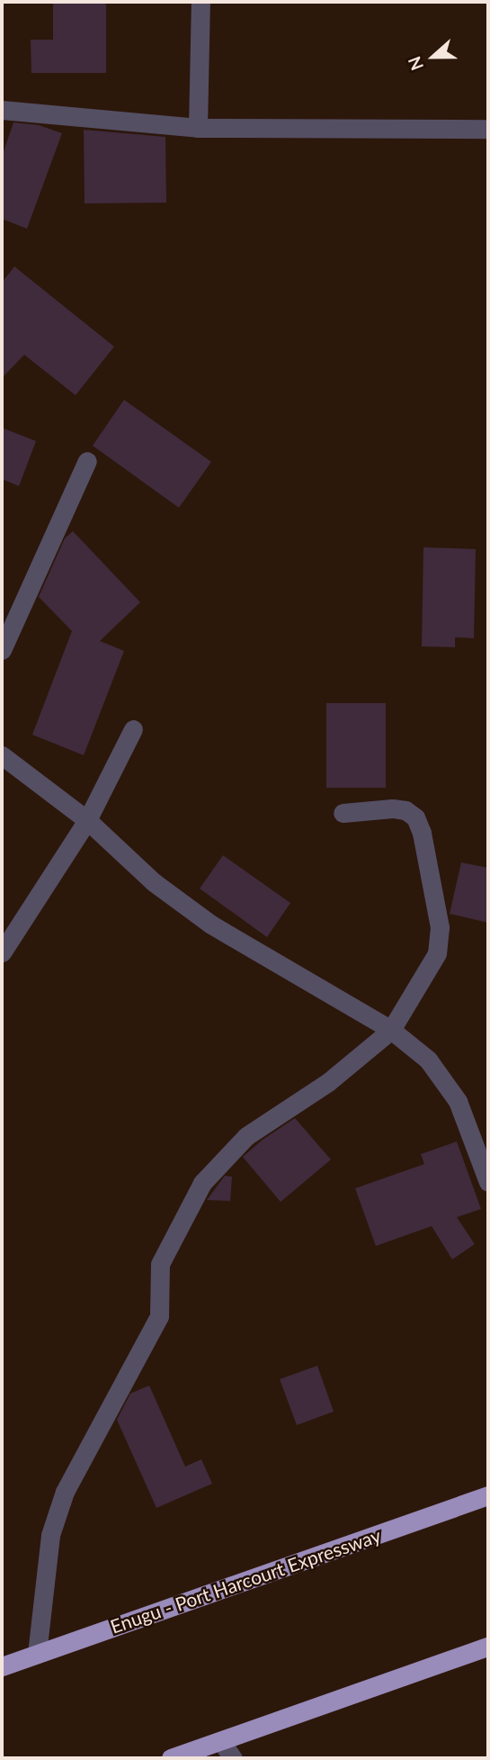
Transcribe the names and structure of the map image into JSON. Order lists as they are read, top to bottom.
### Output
{
  "streets": {
    "highway": ["Enugu - Port Harcourt Expressway"]
  },
  "north": "left"
}
